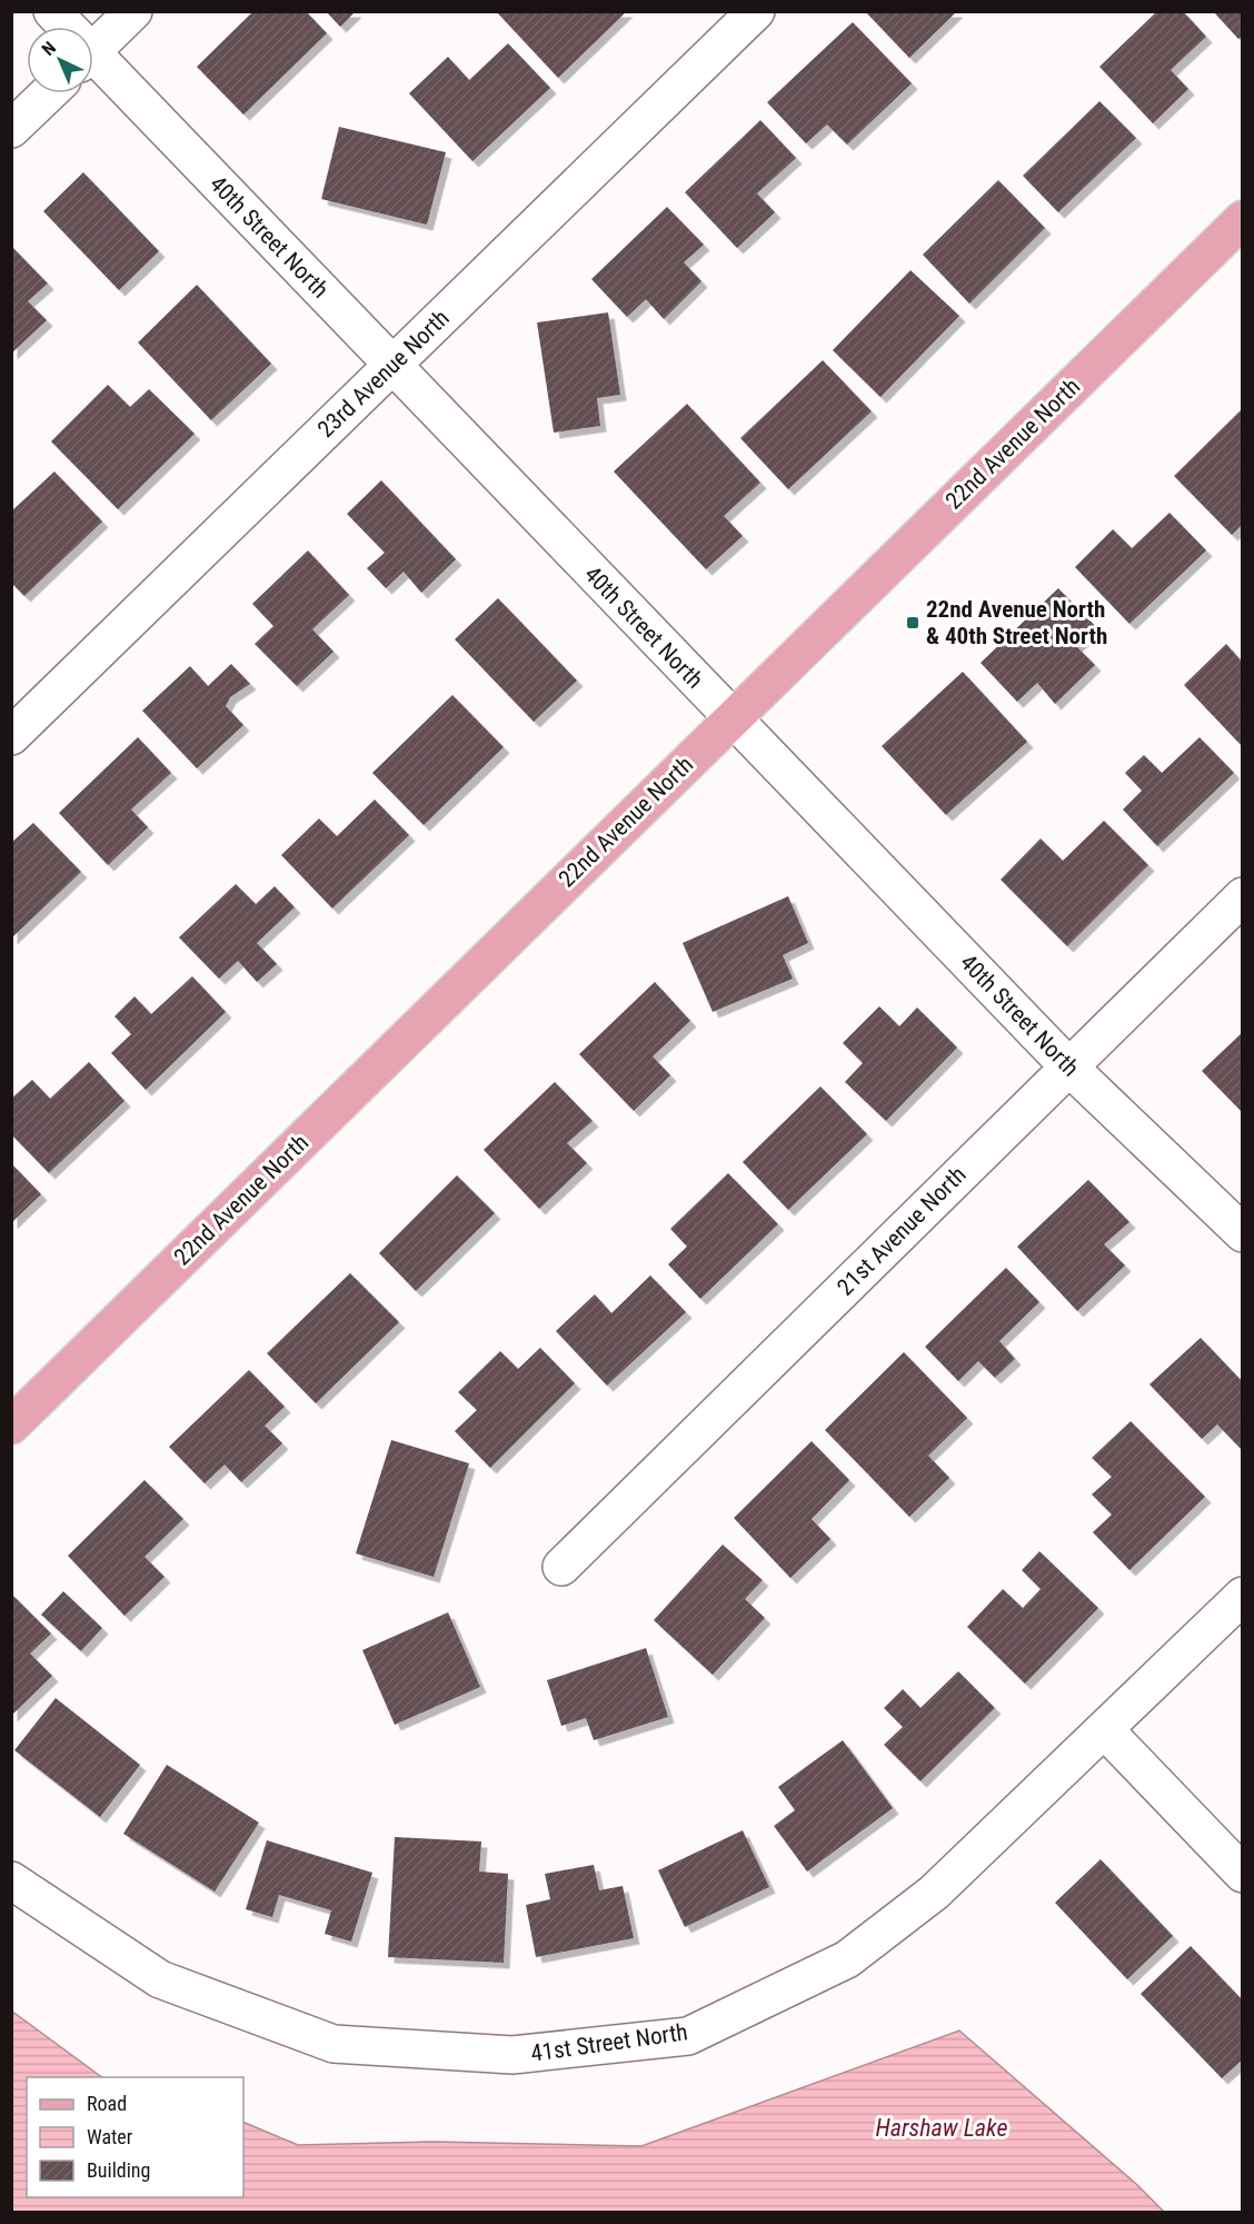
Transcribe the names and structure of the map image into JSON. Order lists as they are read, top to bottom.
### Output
{
  "streets": {
    "main road": ["22nd Avenue North"],
    "street": [
      "40th Street North",
      "23rd Avenue North",
      "21st Avenue North",
      "41st Street North"
    ]
  },
  "crossings": [
    ["40th Street North", "23rd Avenue North"],
    ["40th Street North", "22nd Avenue North"],
    ["40th Street North", "21st Avenue North"]
  ],
  "water": ["Harshaw Lake"],
  "places": {
    "transit": ["22nd Avenue North & 40th Street North"]
  },
  "legend": ["Road", "Water", "Building"],
  "north": "top left"
}
